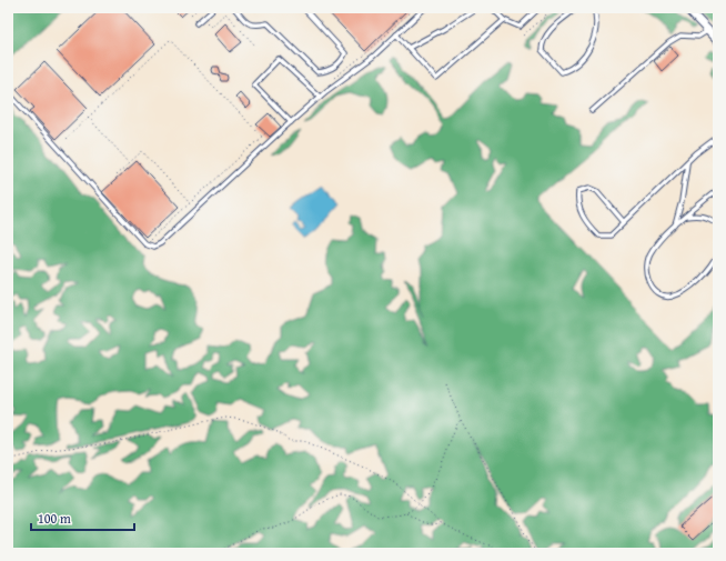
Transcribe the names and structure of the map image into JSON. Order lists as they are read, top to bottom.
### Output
{
  "scale_bar": "100 m"
}
